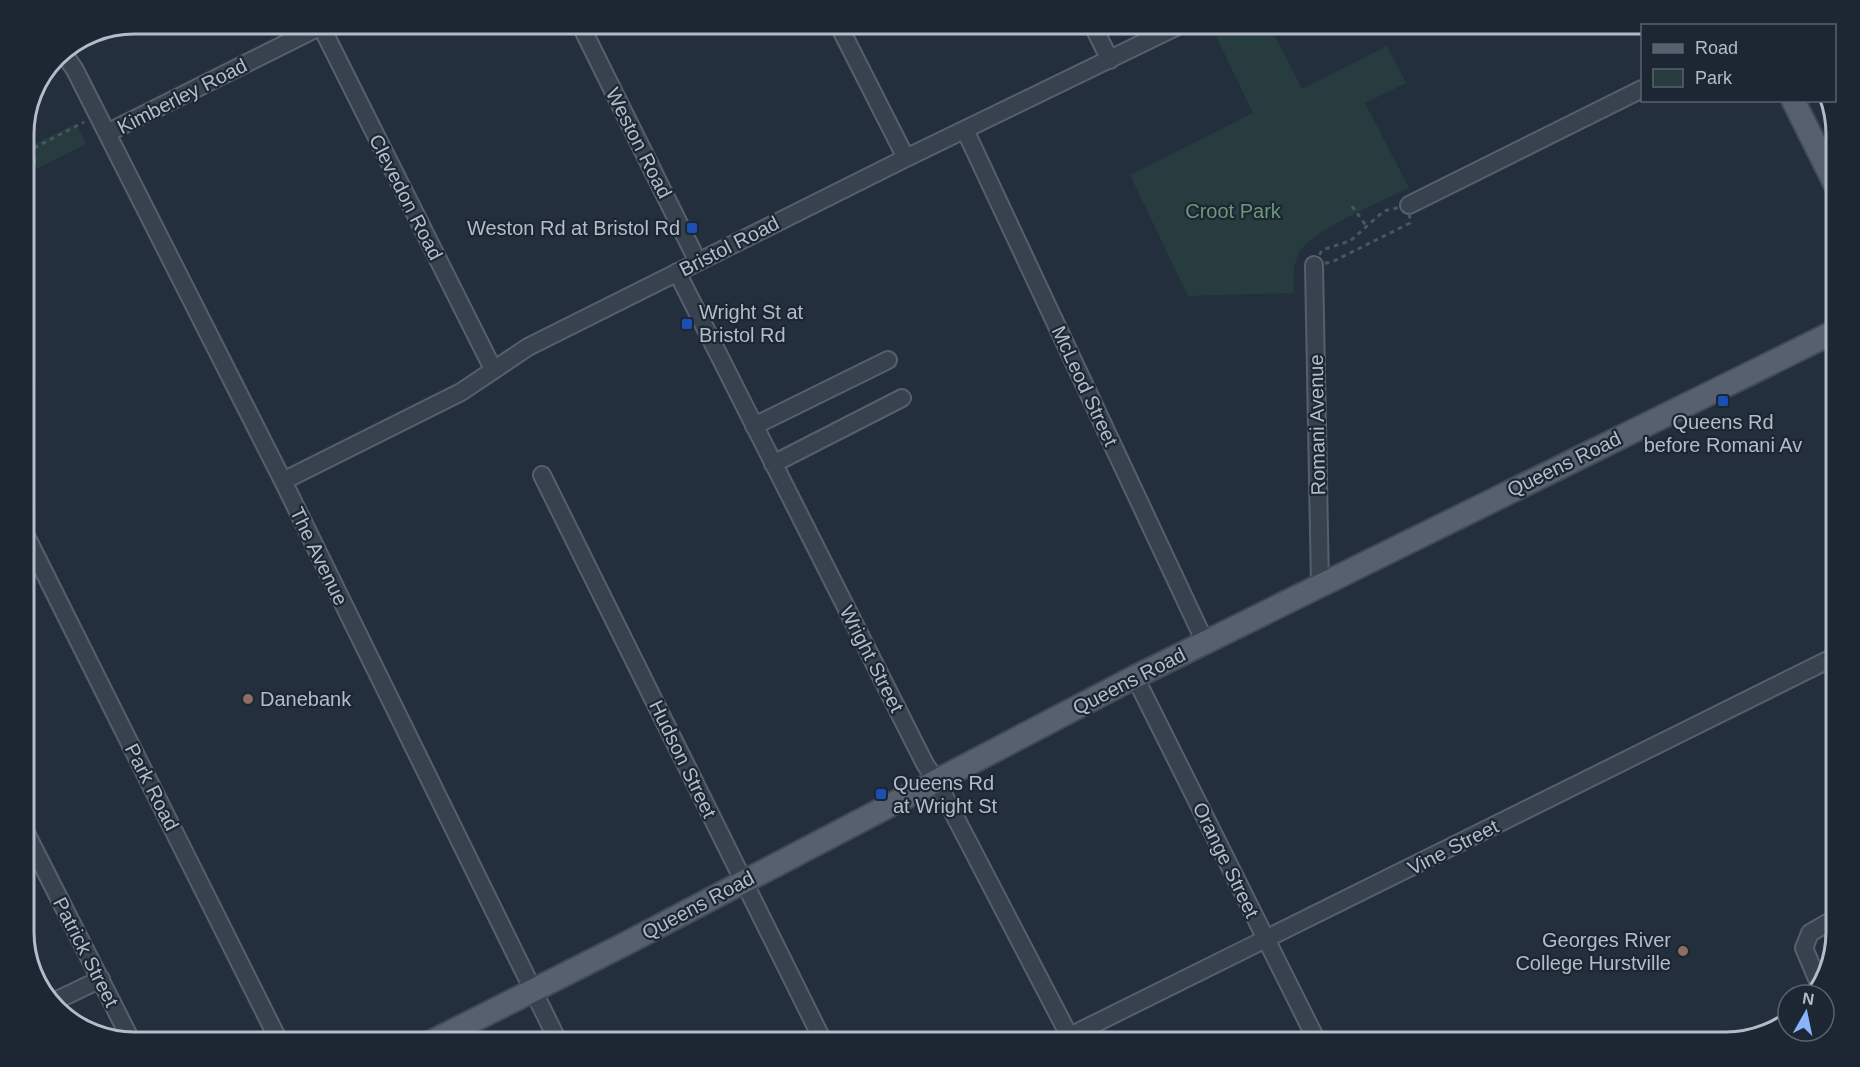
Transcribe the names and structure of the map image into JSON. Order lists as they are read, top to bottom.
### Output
{
  "streets": {
    "main road": ["Queens Road"],
    "street": [
      "Kimberley Road",
      "Weston Road",
      "Clevedon Road",
      "Bristol Road",
      "McLeod Street",
      "Romani Avenue",
      "The Avenue",
      "Wright Street",
      "Hudson Street",
      "Park Road",
      "Vine Street",
      "Orange Street",
      "Patrick Street"
    ]
  },
  "crossings": [
    ["Kimberley Road", "The Avenue"],
    ["Weston Road", "Bristol Road"],
    ["Clevedon Road", "Bristol Road"],
    ["Bristol Road", "McLeod Street"],
    ["Bristol Road", "The Avenue"],
    ["Bristol Road", "Wright Street"],
    ["McLeod Street", "Queens Road"],
    ["Romani Avenue", "Queens Road"],
    ["Queens Road", "The Avenue"],
    ["Queens Road", "Wright Street"],
    ["Queens Road", "Hudson Street"],
    ["Queens Road", "Orange Street"],
    ["Vine Street", "Orange Street"]
  ],
  "parks": ["Croot Park"],
  "places": {
    "transit": [
      "Weston Rd at Bristol Rd",
      "Wright St at Bristol Rd",
      "Queens Rd before Romani Av",
      "Queens Rd at Wright St"
    ],
    "other": ["Danebank", "Georges River College Hurstville"]
  },
  "legend": ["Road", "Park"],
  "north": "top"
}
